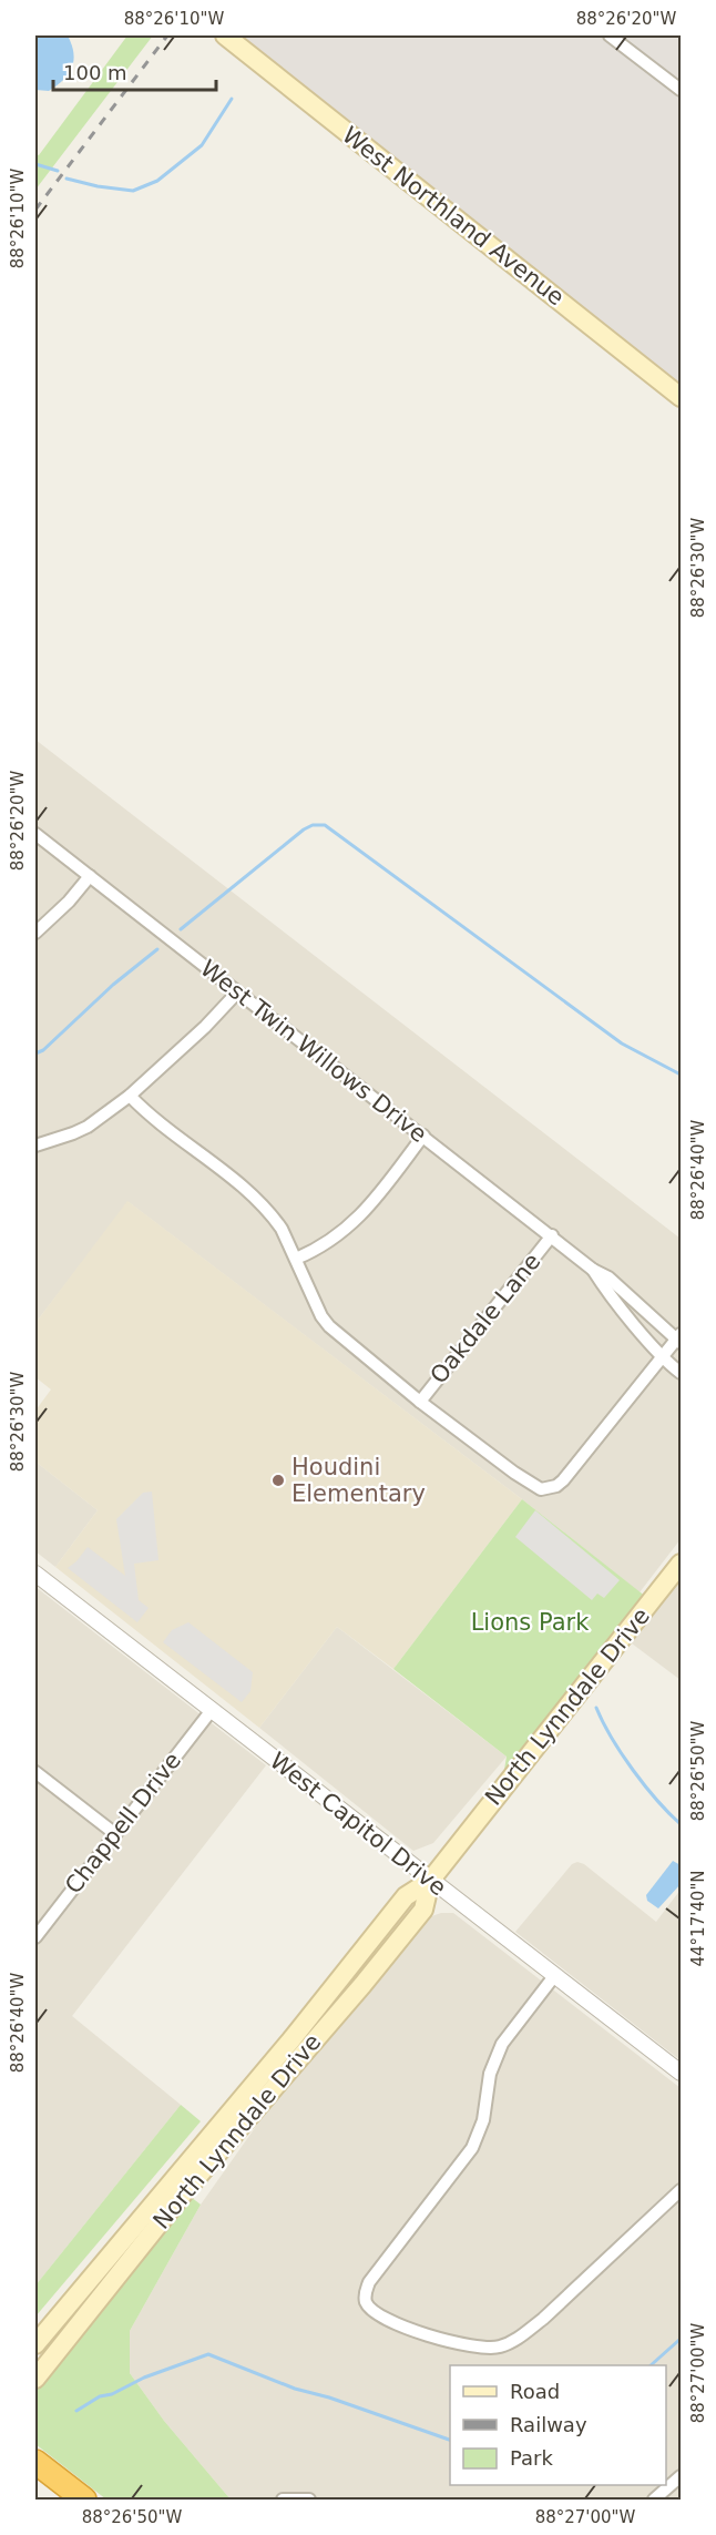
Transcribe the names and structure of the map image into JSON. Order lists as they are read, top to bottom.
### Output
{
  "streets": {
    "main road": ["West Northland Avenue", "North Lynndale Drive"],
    "street": [
      "West Twin Willows Drive",
      "Oakdale Lane",
      "Chappell Drive",
      "West Capitol Drive"
    ]
  },
  "crossings": [
    ["West Twin Willows Drive", "Oakdale Lane"],
    ["North Lynndale Drive", "West Capitol Drive"],
    ["Chappell Drive", "West Capitol Drive"]
  ],
  "parks": ["Lions Park"],
  "places": ["Houdini Elementary"],
  "legend": ["Road", "Railway", "Park"],
  "scale_bar": "100 m",
  "coordinates": [
    "88°26'10\"W",
    "88°26'20\"W",
    "88°26'30\"W",
    "88°26'40\"W",
    "88°26'50\"W",
    "44°17'40\"N",
    "88°27'00\"W"
  ]
}
